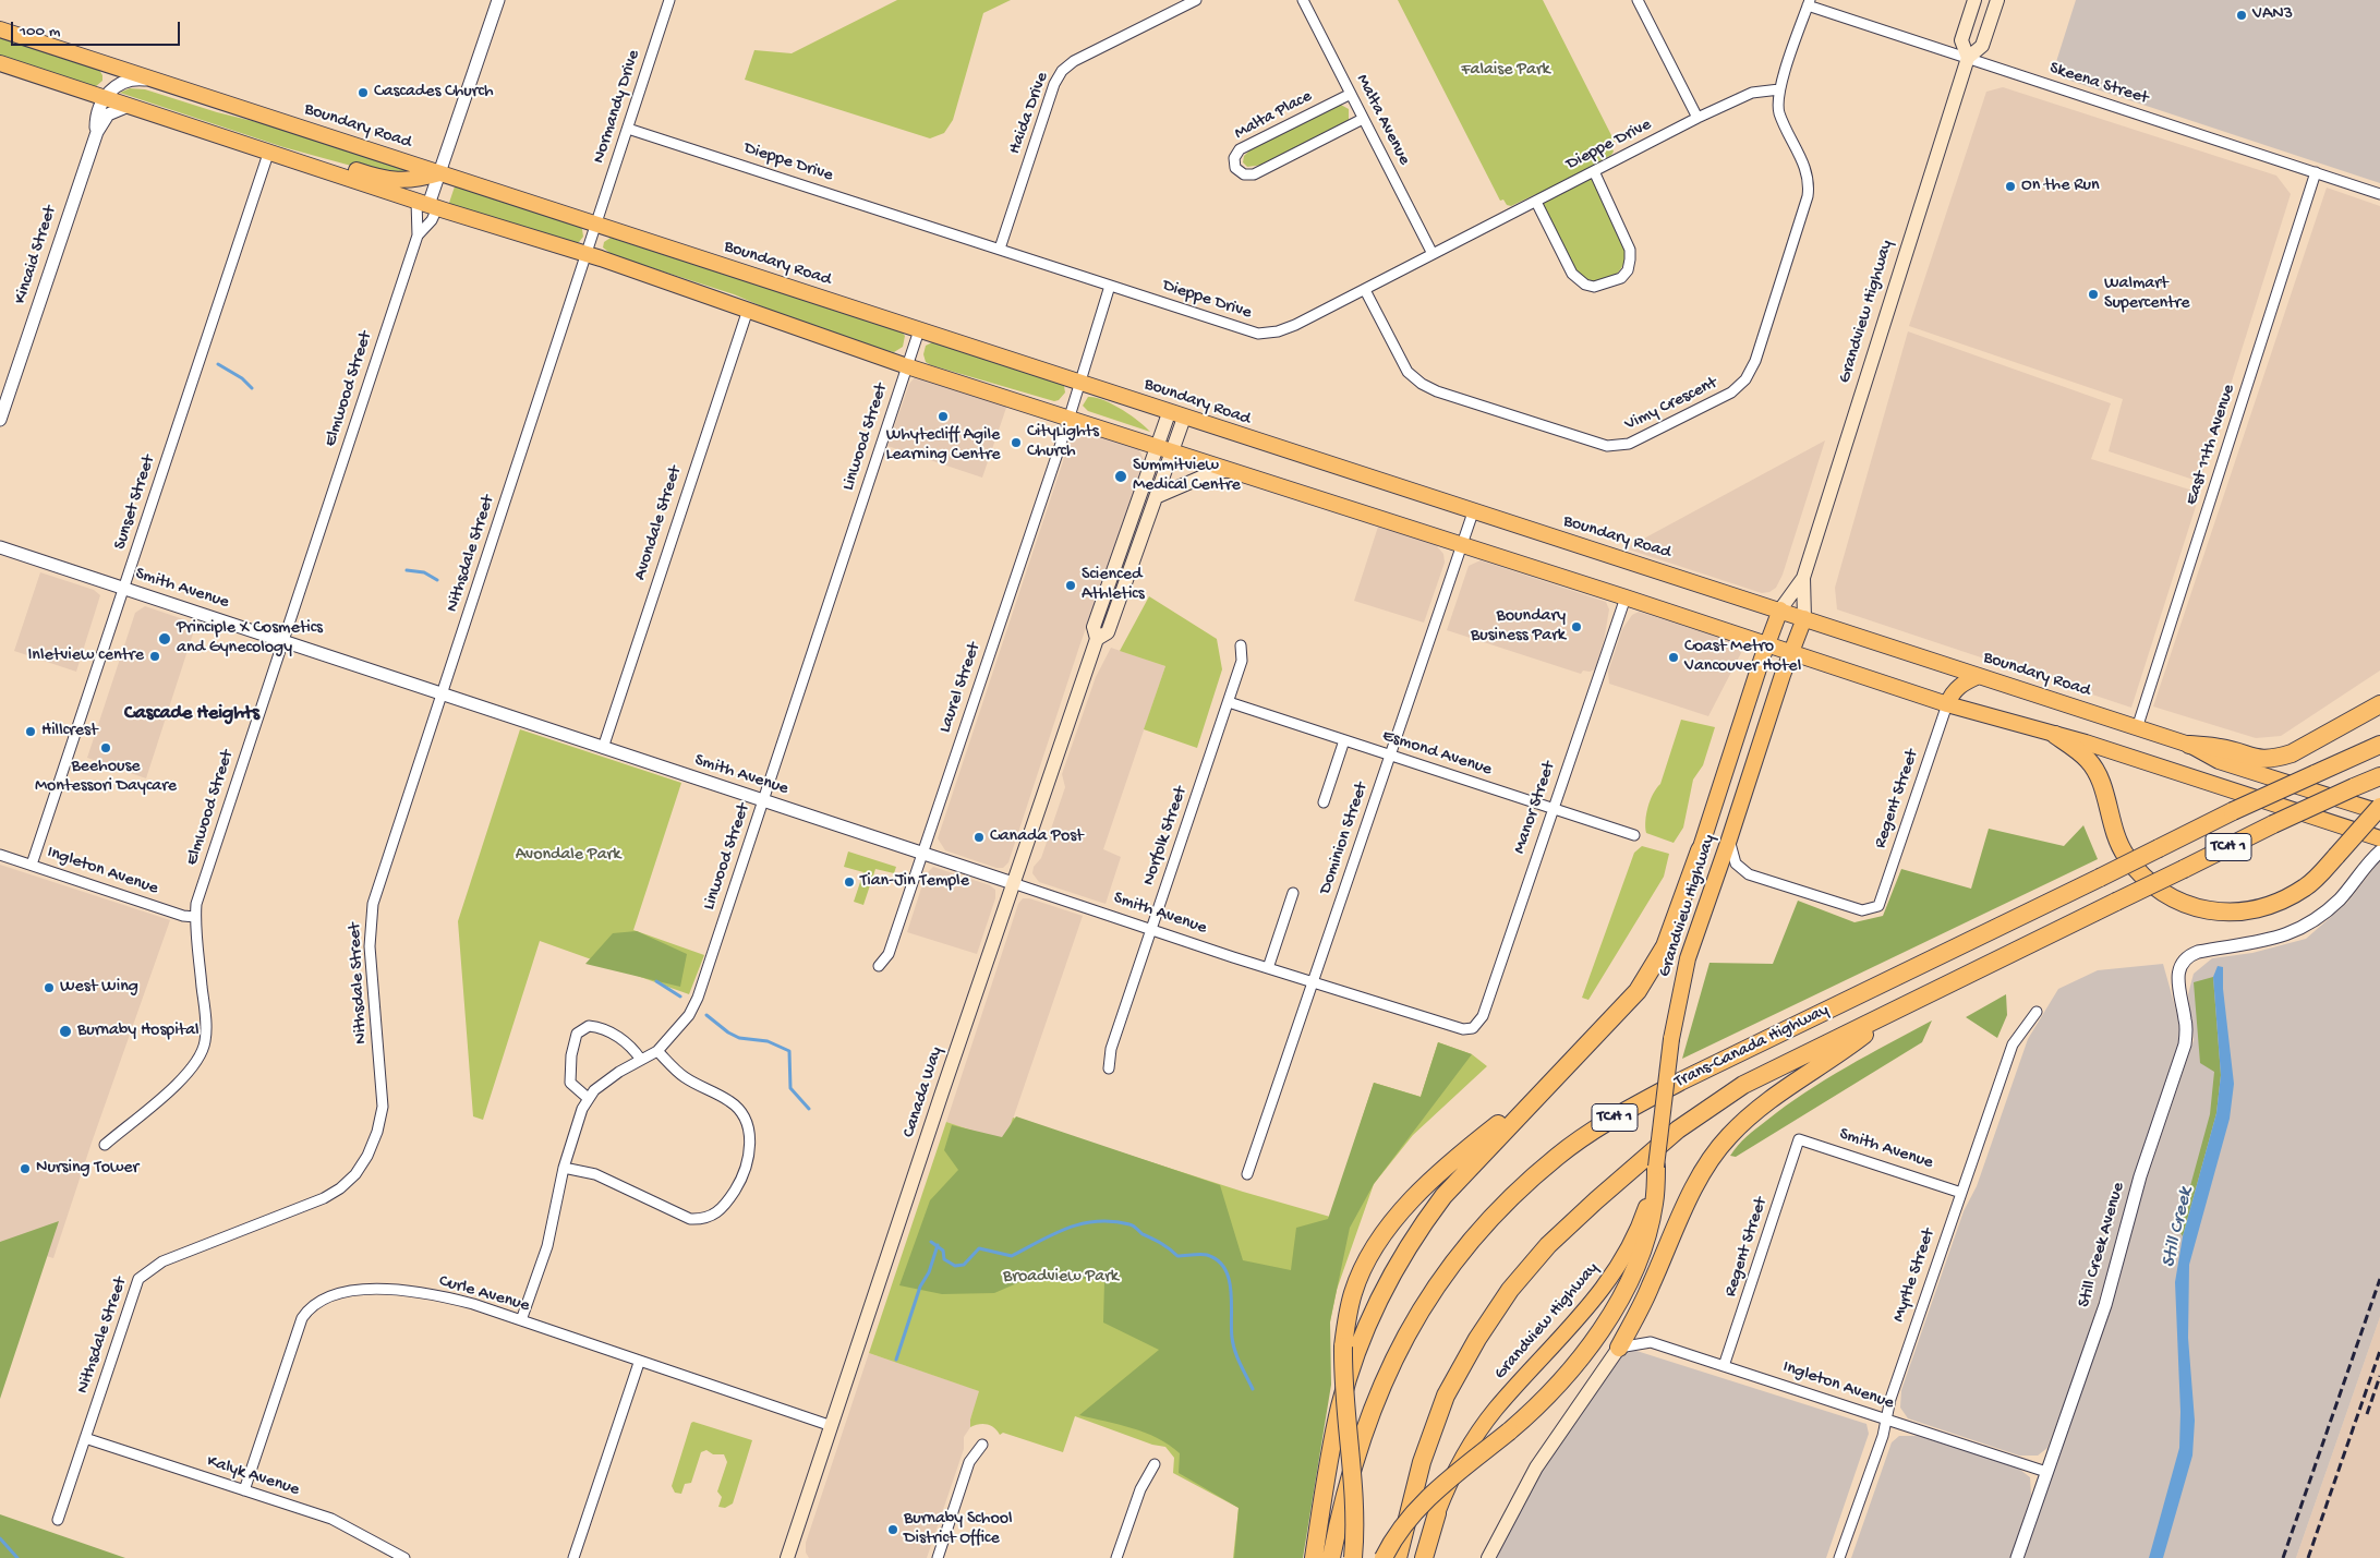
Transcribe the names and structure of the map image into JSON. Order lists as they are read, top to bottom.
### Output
{
  "streets": {
    "highway": ["TCH 1", "Trans-Canada Highway"],
    "main road": ["Boundary Road", "Grandview Highway", "Canada Way"],
    "street": [
      "Skeena Street",
      "Normandy Drive",
      "Haida Drive",
      "Malta Place",
      "Malta Avenue",
      "Dieppe Drive",
      "Kincaid Street",
      "Elmwood Street",
      "Vimy Crescent",
      "Linwood Street",
      "East 11th Avenue",
      "Sunset Street",
      "Avondale Street",
      "Nithsdale Street",
      "Smith Avenue",
      "Laurel Street",
      "Esmond Avenue",
      "Regent Street",
      "Manor Street",
      "Norfolk Street",
      "Dominion Street",
      "Ingleton Avenue",
      "Still Creek Avenue",
      "Myrtle Street",
      "Curle Avenue",
      "Kalyk Avenue"
    ]
  },
  "crossings": [
    ["Skeena Street", "Grandview Highway"],
    ["Skeena Street", "East 11th Avenue"],
    ["Normandy Drive", "Boundary Road"],
    ["Normandy Drive", "Dieppe Drive"],
    ["Normandy Drive", "Nithsdale Street"],
    ["Haida Drive", "Dieppe Drive"],
    ["Malta Place", "Malta Avenue"],
    ["Malta Avenue", "Dieppe Drive"],
    ["Boundary Road", "Grandview Highway"],
    ["Boundary Road", "Linwood Street"],
    ["Boundary Road", "East 11th Avenue"],
    ["Boundary Road", "Nithsdale Street"],
    ["Boundary Road", "Laurel Street"],
    ["Boundary Road", "Dominion Street"],
    ["Boundary Road", "Canada Way"],
    ["Dieppe Drive", "Vimy Crescent"],
    ["Dieppe Drive", "Laurel Street"],
    ["Grandview Highway", "Regent Street"],
    ["Elmwood Street", "Smith Avenue"],
    ["Elmwood Street", "Ingleton Avenue"],
    ["Linwood Street", "Smith Avenue"],
    ["Linwood Street", "Curle Avenue"],
    ["Sunset Street", "Smith Avenue"],
    ["Sunset Street", "Ingleton Avenue"],
    ["Avondale Street", "Smith Avenue"],
    ["Nithsdale Street", "Smith Avenue"],
    ["Nithsdale Street", "Kalyk Avenue"],
    ["Smith Avenue", "Laurel Street"],
    ["Smith Avenue", "Regent Street"],
    ["Smith Avenue", "Manor Street"],
    ["Smith Avenue", "Norfolk Street"],
    ["Smith Avenue", "Dominion Street"],
    ["Smith Avenue", "Canada Way"],
    ["Smith Avenue", "Myrtle Street"],
    ["Esmond Avenue", "Manor Street"],
    ["Esmond Avenue", "Norfolk Street"],
    ["Esmond Avenue", "Dominion Street"],
    ["Regent Street", "Ingleton Avenue"],
    ["Ingleton Avenue", "Still Creek Avenue"],
    ["Ingleton Avenue", "Myrtle Street"],
    ["Canada Way", "Curle Avenue"],
    ["Curle Avenue", "Kalyk Avenue"]
  ],
  "districts": ["Cascade Heights"],
  "water": ["Still Creek"],
  "parks": ["Falaise Park", "Avondale Park", "Broadview Park"],
  "places": [
    "VAN3",
    "Cascades Church",
    "On the Run",
    "Walmart Supercentre",
    "Whytecliff Agile Learning Centre",
    "CityLights Church",
    "Summitview Medical Centre",
    "Scienced Athletics",
    "Boundary Business Park",
    "Principle X Cosmetics and Gynecology",
    "Inletview centre",
    "Coast Metro Vancouver Hotel",
    "Hillcrest",
    "Beehouse Montessori Daycare",
    "Canada Post",
    "Tian-Jin Temple",
    "West Wing",
    "Burnaby Hospital",
    "Nursing Tower",
    "Burnaby School District Office"
  ],
  "scale_bar": "100 m"
}
